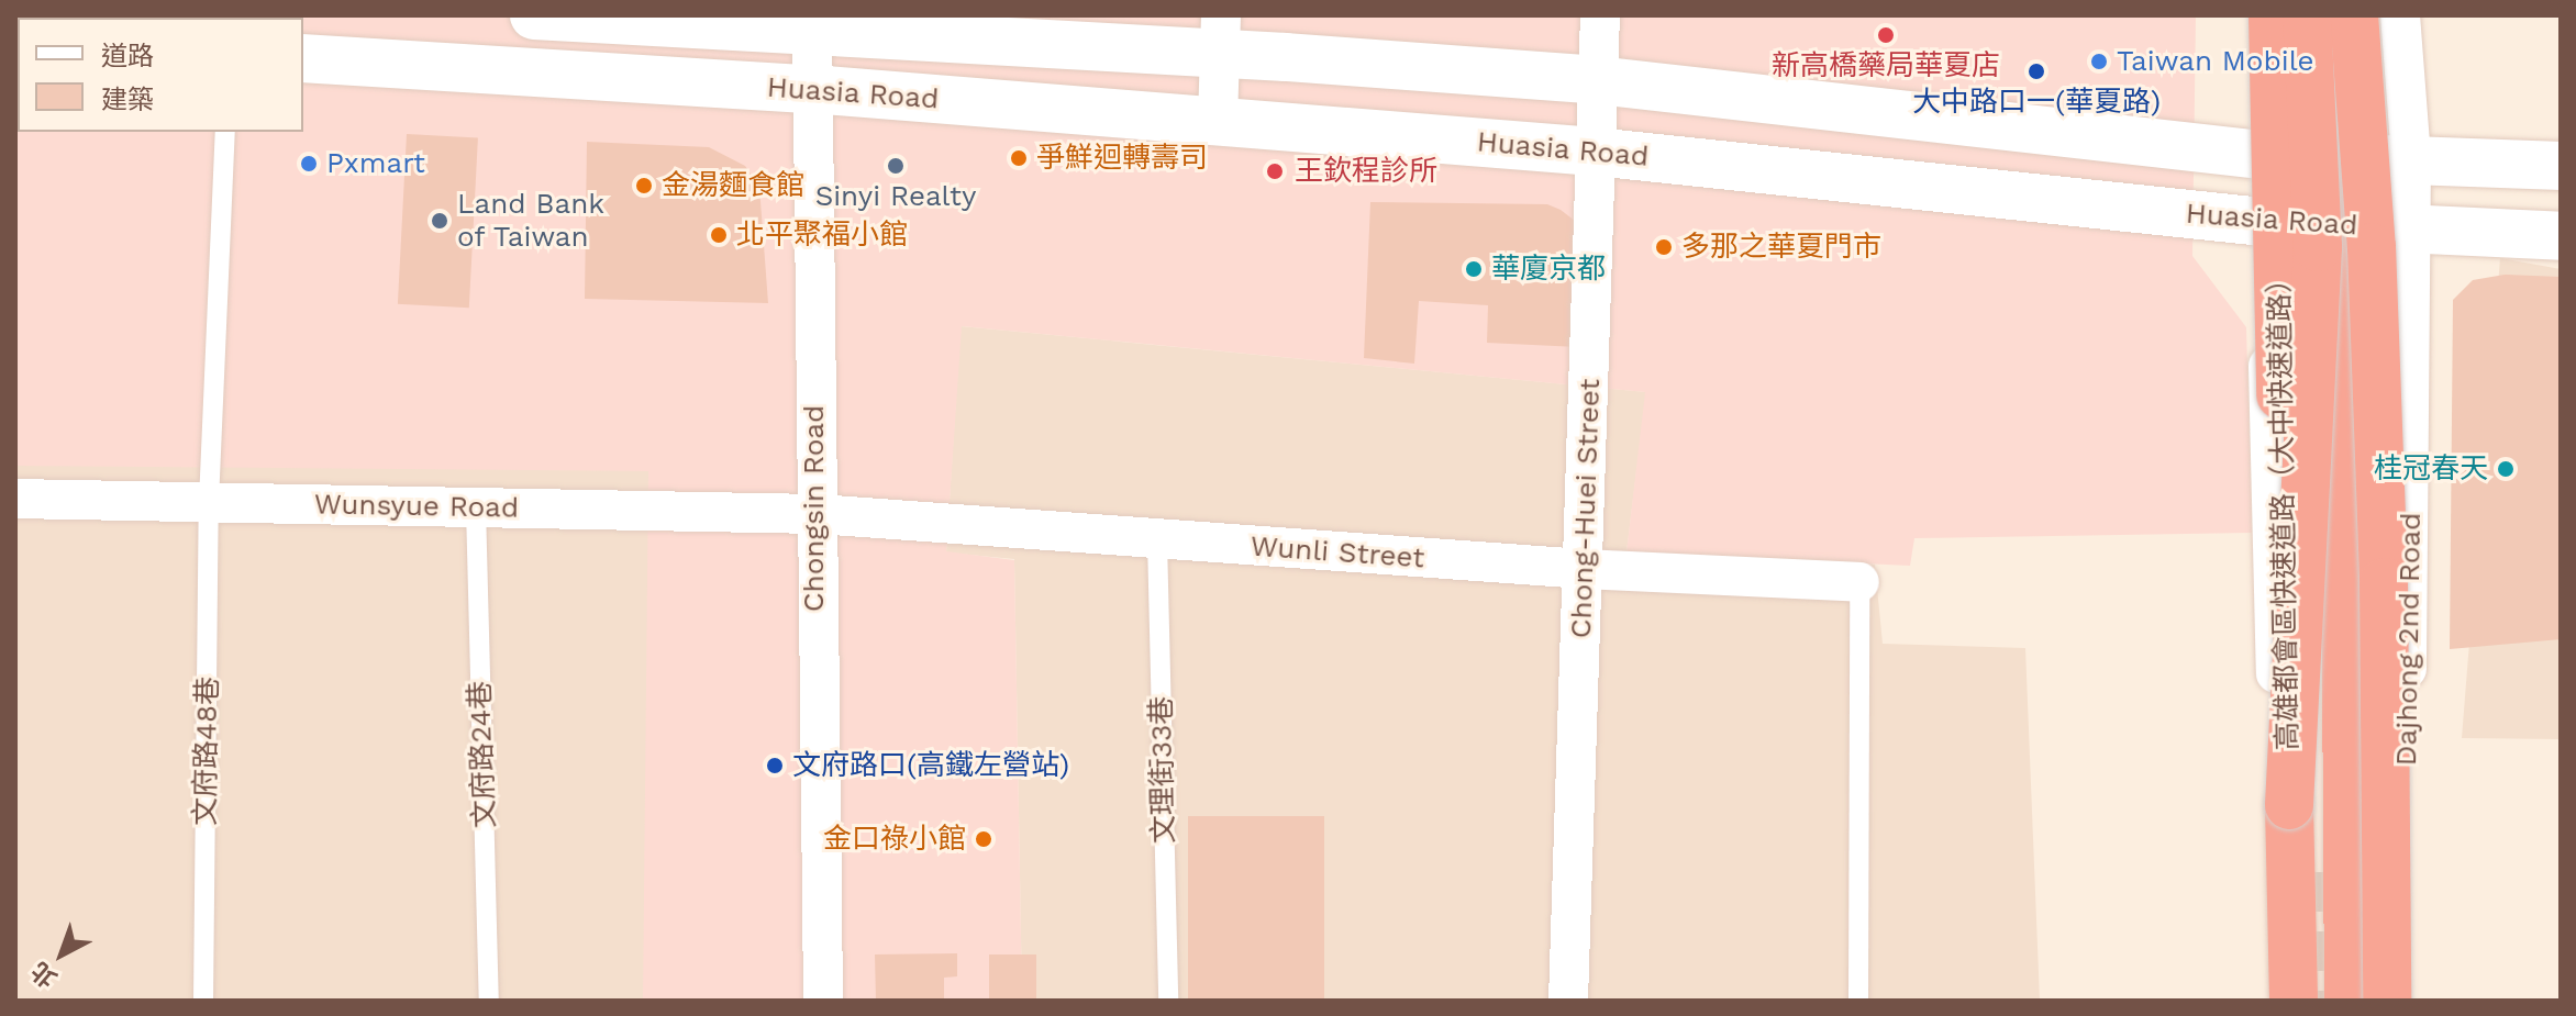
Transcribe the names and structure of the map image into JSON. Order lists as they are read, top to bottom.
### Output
{
  "streets": {
    "highway": ["高雄都會區快速道路（大中快速道路）"],
    "street": [
      "Huasia Road",
      "Wunsyue Road",
      "Chongsin Road",
      "Chong-Huei Street",
      "Wunli Street",
      "Dajhong 2nd Road"
    ],
    "lane": ["文府路48巷", "文府路24巷", "文理街33巷"]
  },
  "crossings": [
    ["Huasia Road", "Chongsin Road"],
    ["Huasia Road", "Chong-Huei Street"],
    ["Huasia Road", "Dajhong 2nd Road"],
    ["Wunsyue Road", "Chongsin Road"],
    ["Wunsyue Road", "Wunli Street"],
    ["Wunsyue Road", "文府路48巷"],
    ["Wunsyue Road", "文府路24巷"],
    ["Chongsin Road", "Wunli Street"],
    ["Chong-Huei Street", "Wunli Street"],
    ["Wunli Street", "文理街33巷"]
  ],
  "places": [
    "新高橋藥局華夏店",
    "Taiwan Mobile",
    "大中路口一(華夏路)",
    "爭鮮迴轉壽司",
    "Pxmart",
    "Sinyi Realty",
    "王欽程診所",
    "金湯麵食館",
    "Land Bank of Taiwan",
    "北平聚福小館",
    "多那之華夏門市",
    "華廈京都",
    "桂冠春天",
    "文府路口(高鐵左營站)",
    "金口祿小館"
  ],
  "legend": ["道路", "建築"],
  "north": "bottom left"
}
